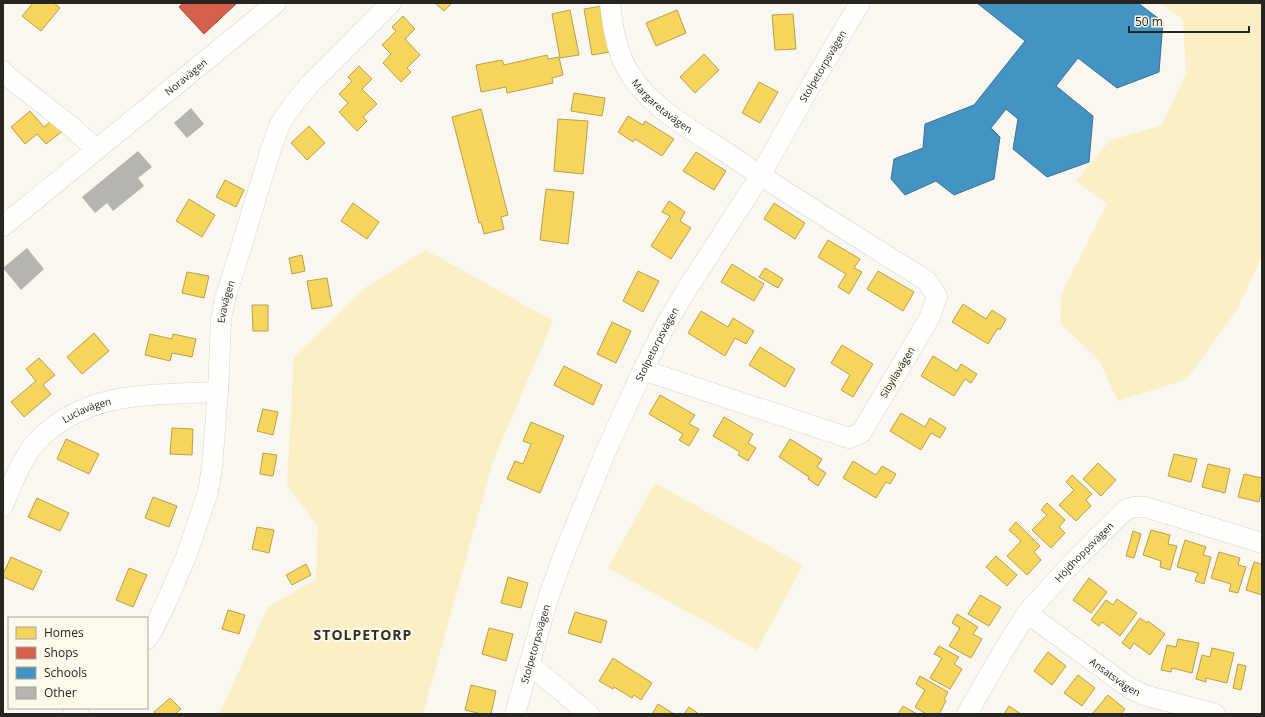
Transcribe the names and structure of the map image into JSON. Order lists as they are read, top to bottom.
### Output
{
  "streets": {
    "street": [
      "Stolpetorpsvägen",
      "Noravägen",
      "Margaretavägen",
      "Evavägen",
      "Sibyllavägen",
      "Luciavägen",
      "Höjdhoppsvägen",
      "Ansatsvägen"
    ]
  },
  "crossings": [
    ["Stolpetorpsvägen", "Margaretavägen"],
    ["Stolpetorpsvägen", "Sibyllavägen"],
    ["Margaretavägen", "Sibyllavägen"],
    ["Evavägen", "Luciavägen"],
    ["Höjdhoppsvägen", "Ansatsvägen"]
  ],
  "districts": ["STOLPETORP"],
  "legend": [
    "Homes",
    "Shops",
    "Schools",
    "Other"
  ],
  "scale_bar": "50 m"
}
